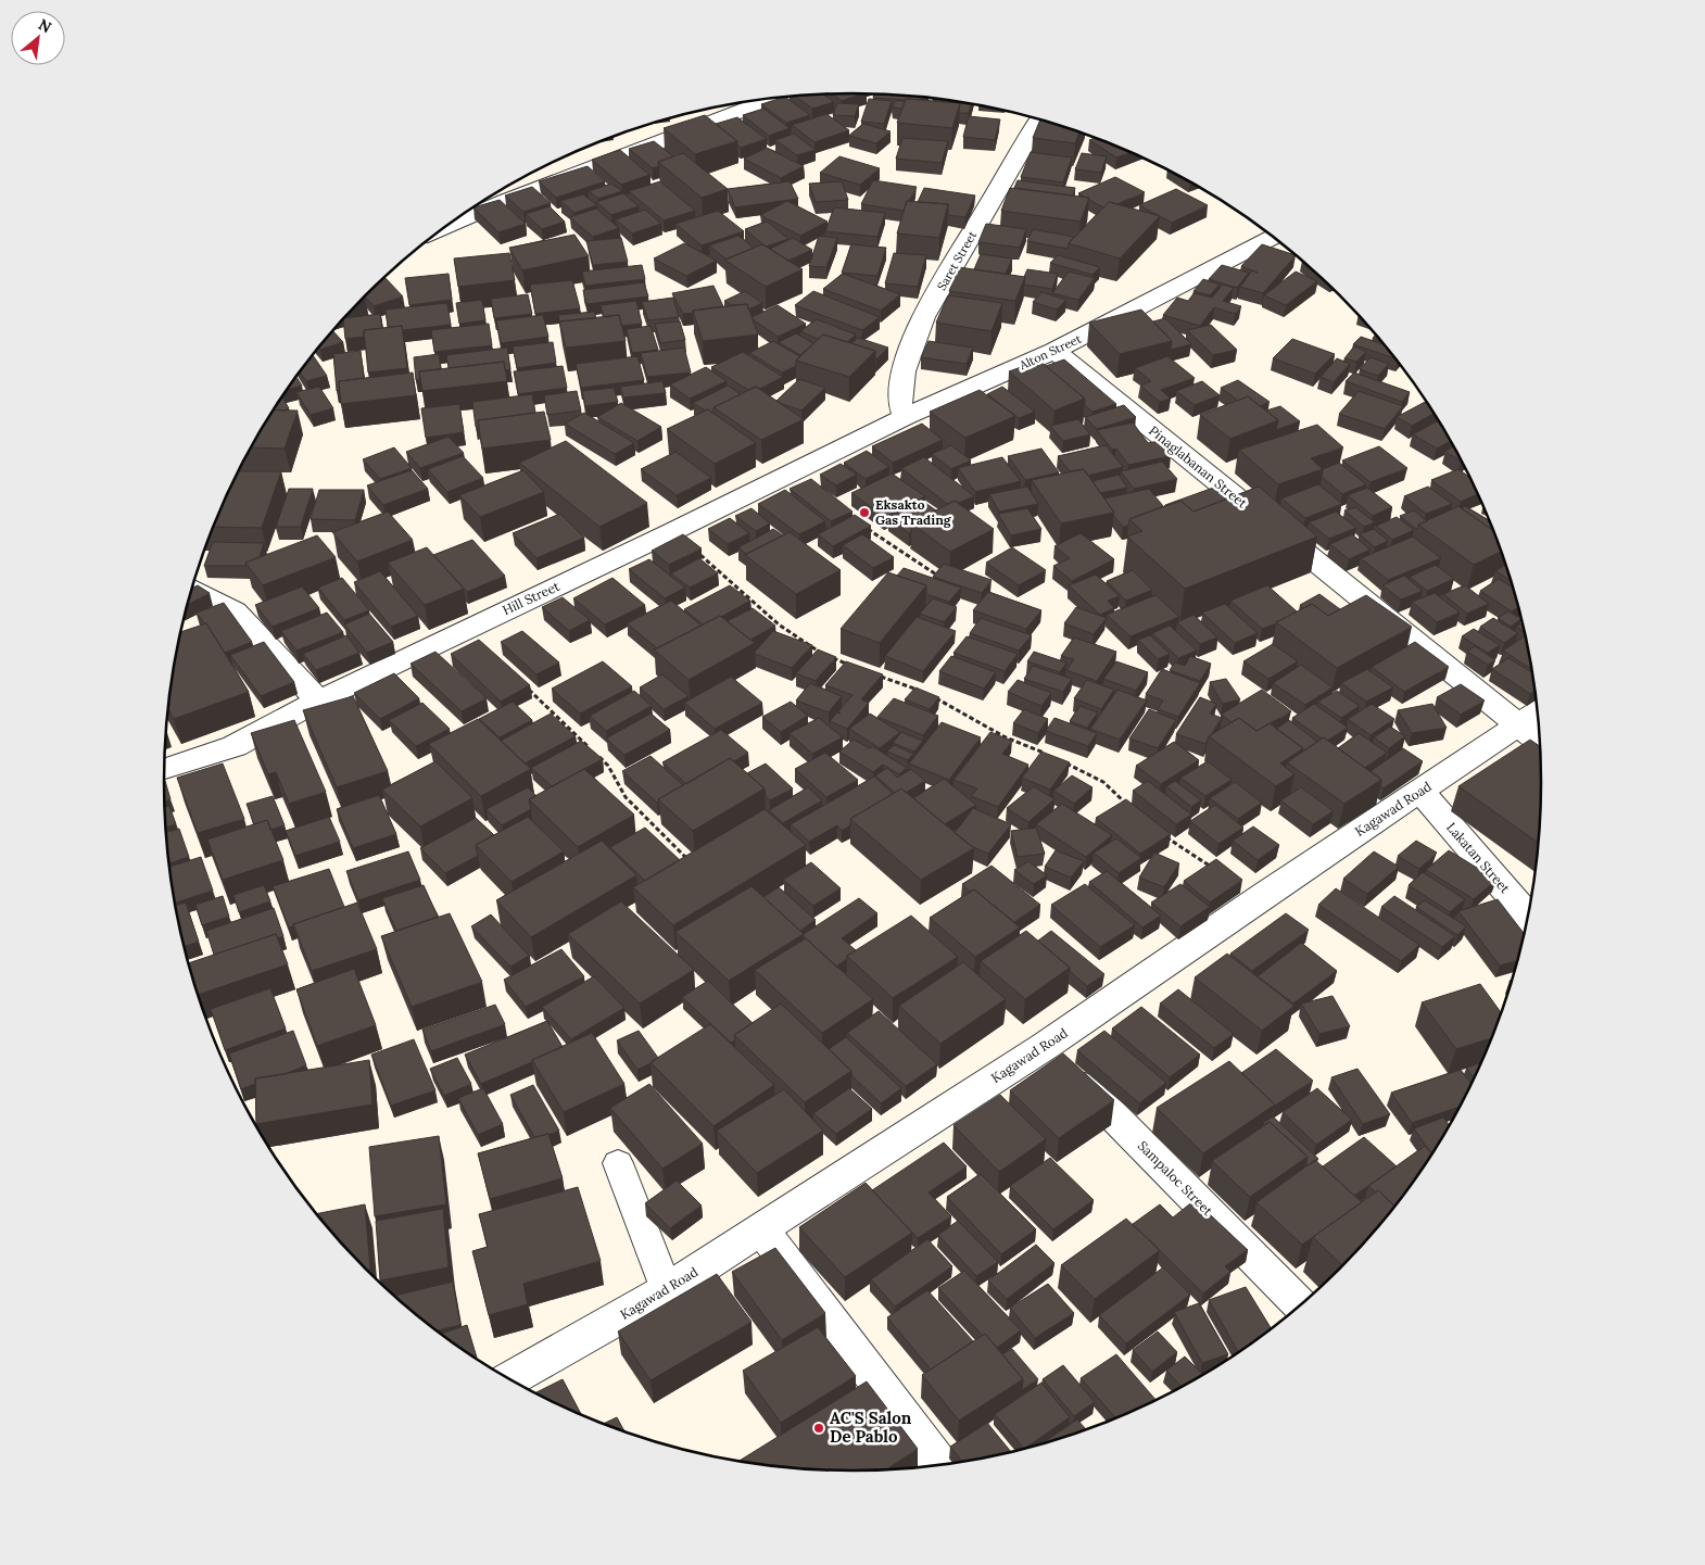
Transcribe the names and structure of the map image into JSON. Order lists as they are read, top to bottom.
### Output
{
  "streets": {
    "street": [
      "Saret Street",
      "Alton Street",
      "Pinaglabanan Street",
      "Hill Street",
      "Kagawad Road",
      "Lakatan Street",
      "Sampaloc Street"
    ]
  },
  "crossings": [
    ["Saret Street", "Alton Street"],
    ["Saret Street", "Hill Street"],
    ["Alton Street", "Pinaglabanan Street"],
    ["Alton Street", "Hill Street"],
    ["Pinaglabanan Street", "Kagawad Road"],
    ["Kagawad Road", "Lakatan Street"],
    ["Kagawad Road", "Sampaloc Street"]
  ],
  "places": ["Eksakto Gas Trading", "AC'S Salon De Pablo"],
  "north": "top right"
}
